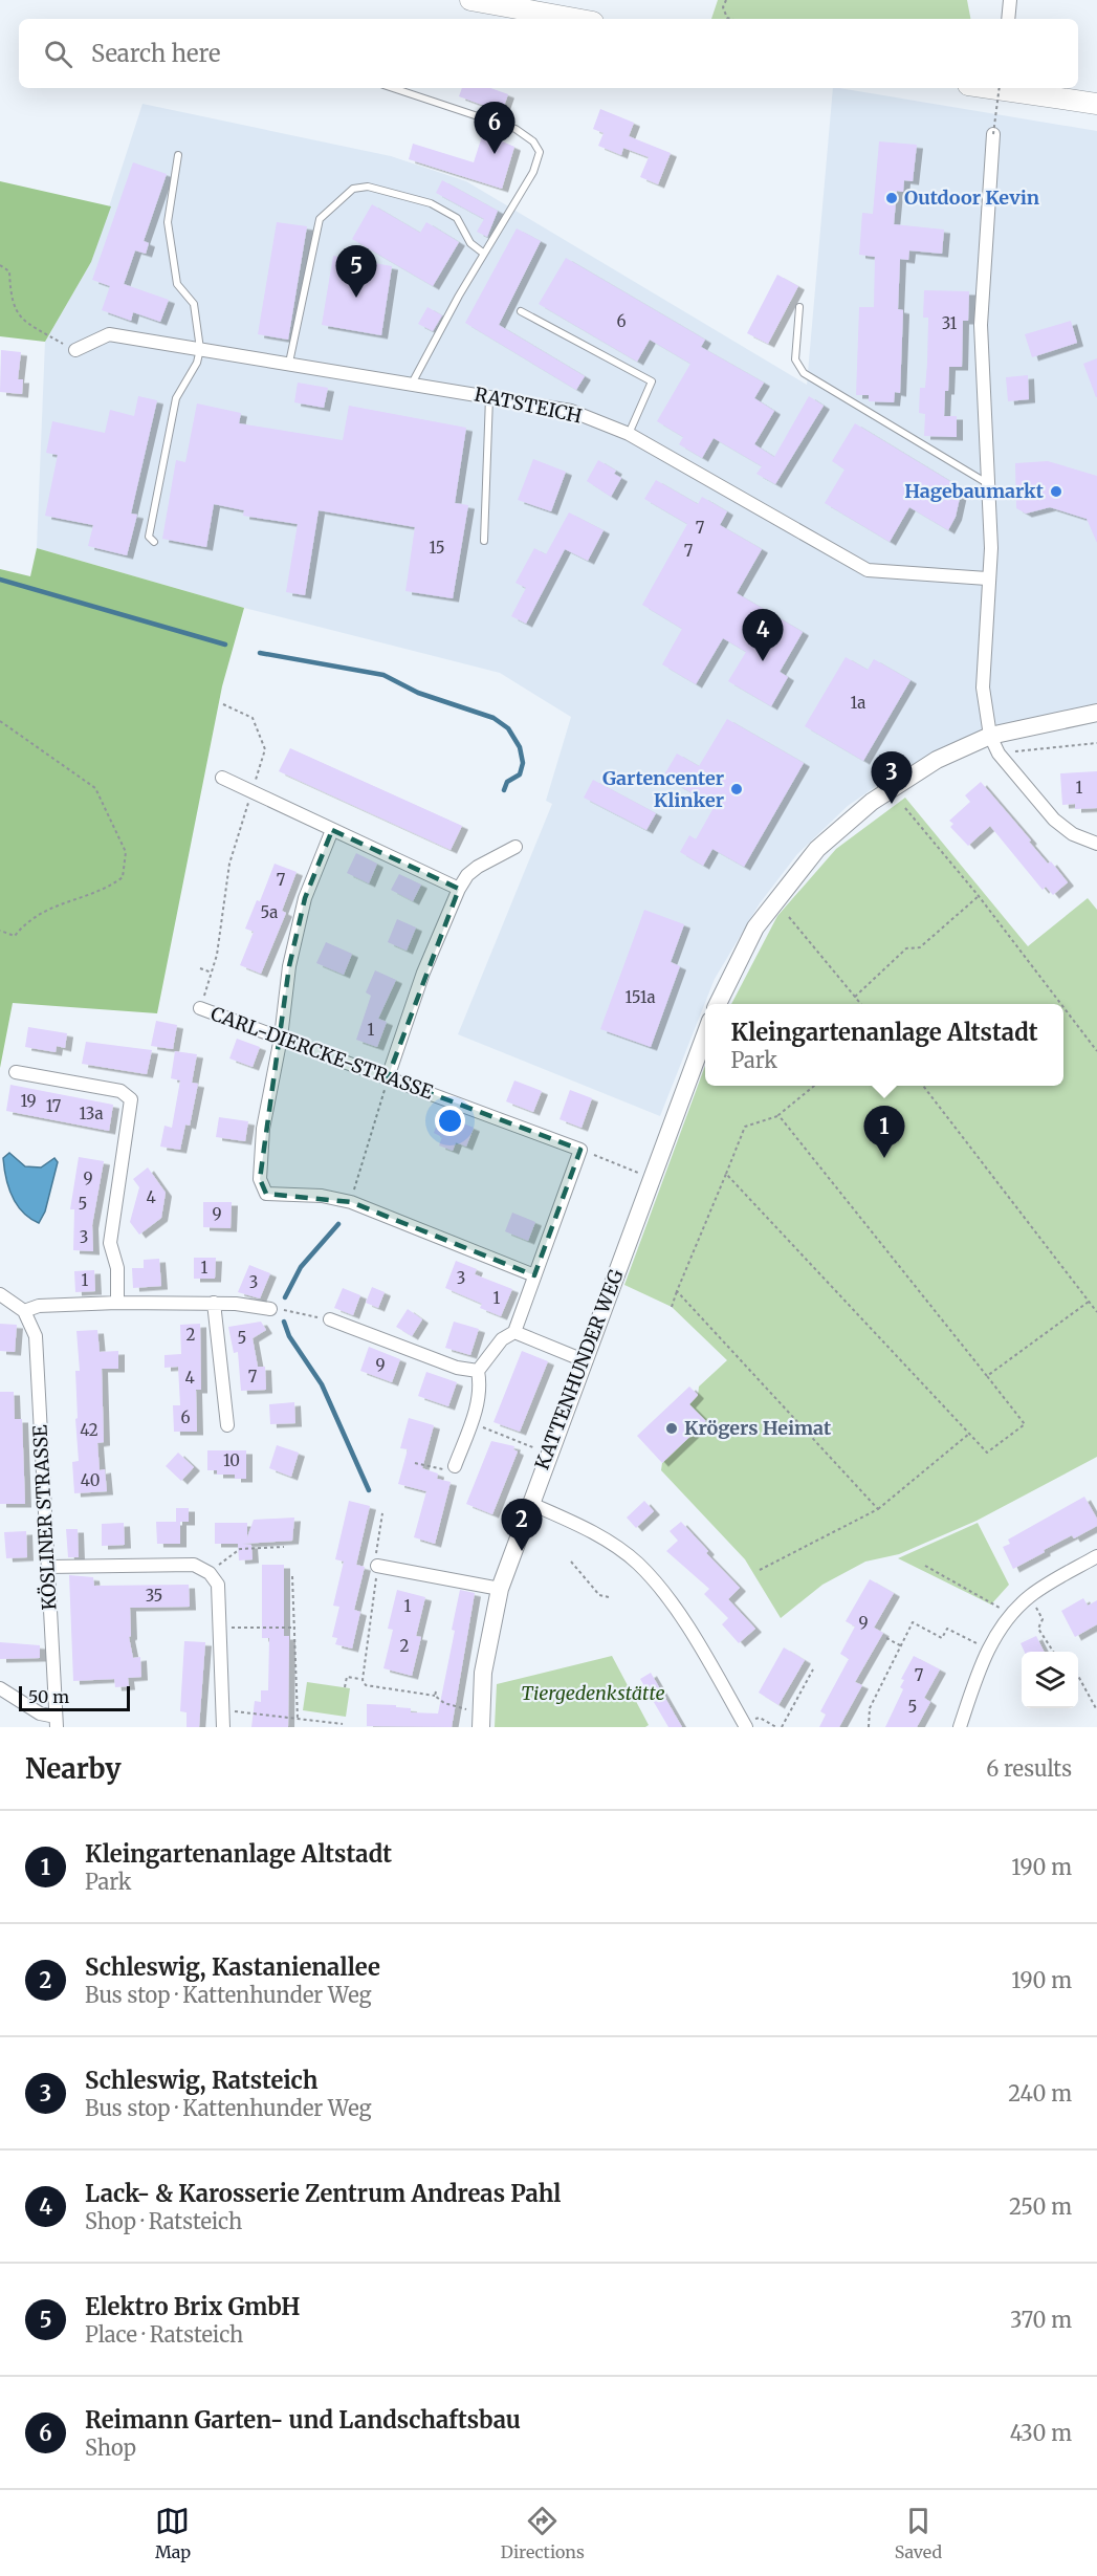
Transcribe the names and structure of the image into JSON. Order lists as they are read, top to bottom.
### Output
{
  "streets": {
    "street": [
      "RATSTEICH",
      "CARL-DIERCKE-STRASSE",
      "KATTENHUNDER WEG",
      "KÖSLINER STRASSE"
    ]
  },
  "parks": ["Tiergedenkstätte"],
  "places": [
    "Outdoor Kevin",
    "Hagebaumarkt",
    "Gartencenter Klinker",
    "Krögers Heimat"
  ],
  "house_numbers": [
    "6",
    "31",
    "7",
    "15",
    "7",
    "1a",
    "1",
    "7",
    "5a",
    "151a",
    "1",
    "19",
    "17",
    "13a",
    "9",
    "4",
    "5",
    "9",
    "3",
    "1",
    "3",
    "1",
    "3",
    "1",
    "2",
    "5",
    "9",
    "7",
    "4",
    "6",
    "42",
    "10",
    "40",
    "35",
    "1",
    "9",
    "2",
    "7",
    "5"
  ],
  "scale_bar": "50 m",
  "page": {
    "search": "Search here",
    "pins": [
      "6",
      "5",
      "4",
      "3",
      "1",
      "2"
    ],
    "popup": ["Kleingartenanlage Altstadt", "Park"],
    "scale": "50 m",
    "heading": ["Nearby", "6 results"],
    "list": [
      {
        "mark": "1",
        "name": "Kleingartenanlage Altstadt",
        "note": "Park",
        "value": "190 m"
      },
      {
        "mark": "2",
        "name": "Schleswig, Kastanienallee",
        "note": "Bus stop · Kattenhunder Weg",
        "value": "190 m"
      },
      {
        "mark": "3",
        "name": "Schleswig, Ratsteich",
        "note": "Bus stop · Kattenhunder Weg",
        "value": "240 m"
      },
      {
        "mark": "4",
        "name": "Lack- & Karosserie Zentrum Andreas Pahl",
        "note": "Shop · Ratsteich",
        "value": "250 m"
      },
      {
        "mark": "5",
        "name": "Elektro Brix GmbH",
        "note": "Place · Ratsteich",
        "value": "370 m"
      },
      {
        "mark": "6",
        "name": "Reimann Garten- und Landschaftsbau",
        "note": "Shop",
        "value": "430 m"
      }
    ],
    "nav": ["Map", "Directions", "Saved"]
  }
}
